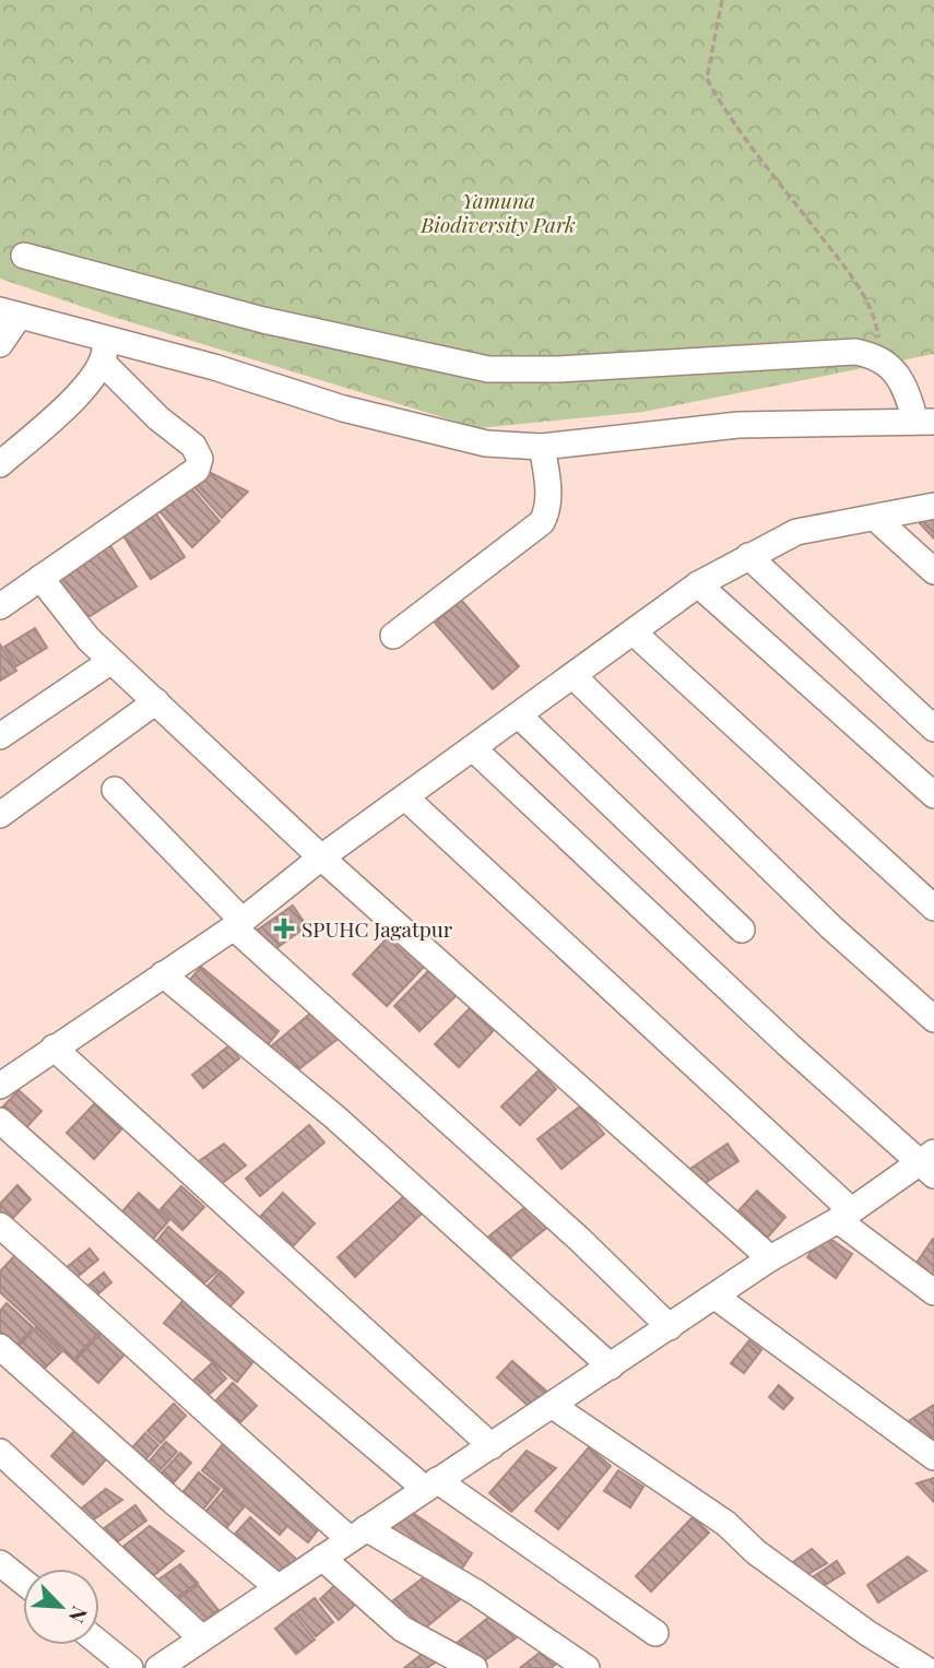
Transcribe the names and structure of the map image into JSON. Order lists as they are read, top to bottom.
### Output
{
  "parks": ["Yamuna Biodiversity Park"],
  "places": {
    "health": ["SPUHC Jagatpur"]
  },
  "north": "bottom right"
}
